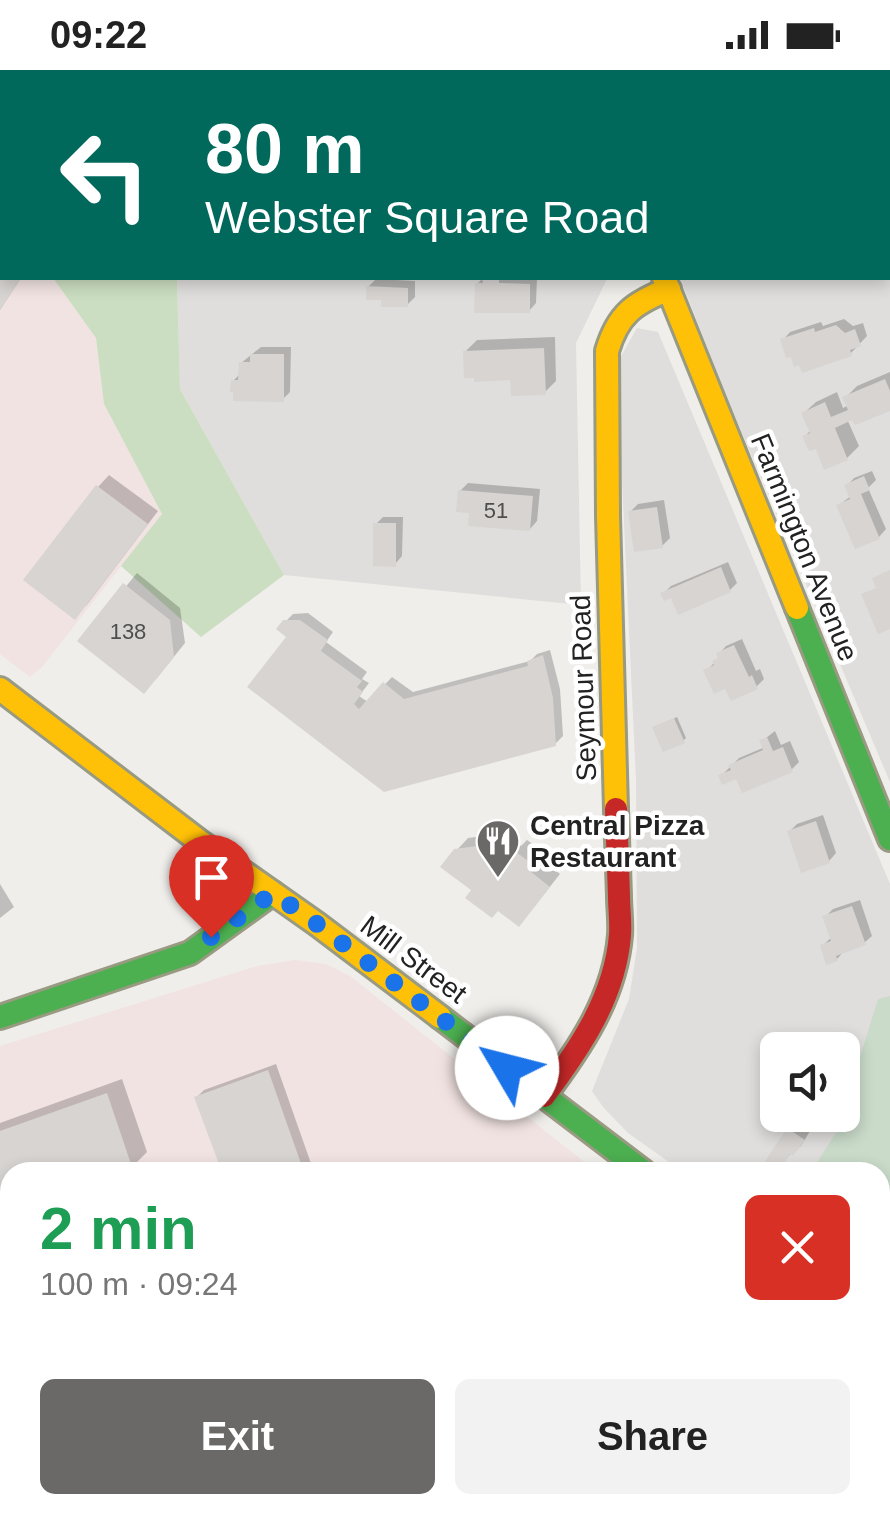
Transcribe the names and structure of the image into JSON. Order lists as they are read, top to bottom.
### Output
{
  "streets": {
    "street": ["Farmington Avenue", "Seymour Road", "Mill Street"]
  },
  "crossings": [
    ["Farmington Avenue", "Seymour Road"],
    ["Seymour Road", "Mill Street"]
  ],
  "places": {
    "restaurant": ["Central Pizza Restaurant"]
  },
  "house_numbers": ["51", "138"],
  "page": {
    "status": "09:22",
    "turn": ["80 m", "Webster Square Road"],
    "heading": ["2 min", "100 m · 09:24"],
    "buttons": ["Exit", "Share"]
  }
}
